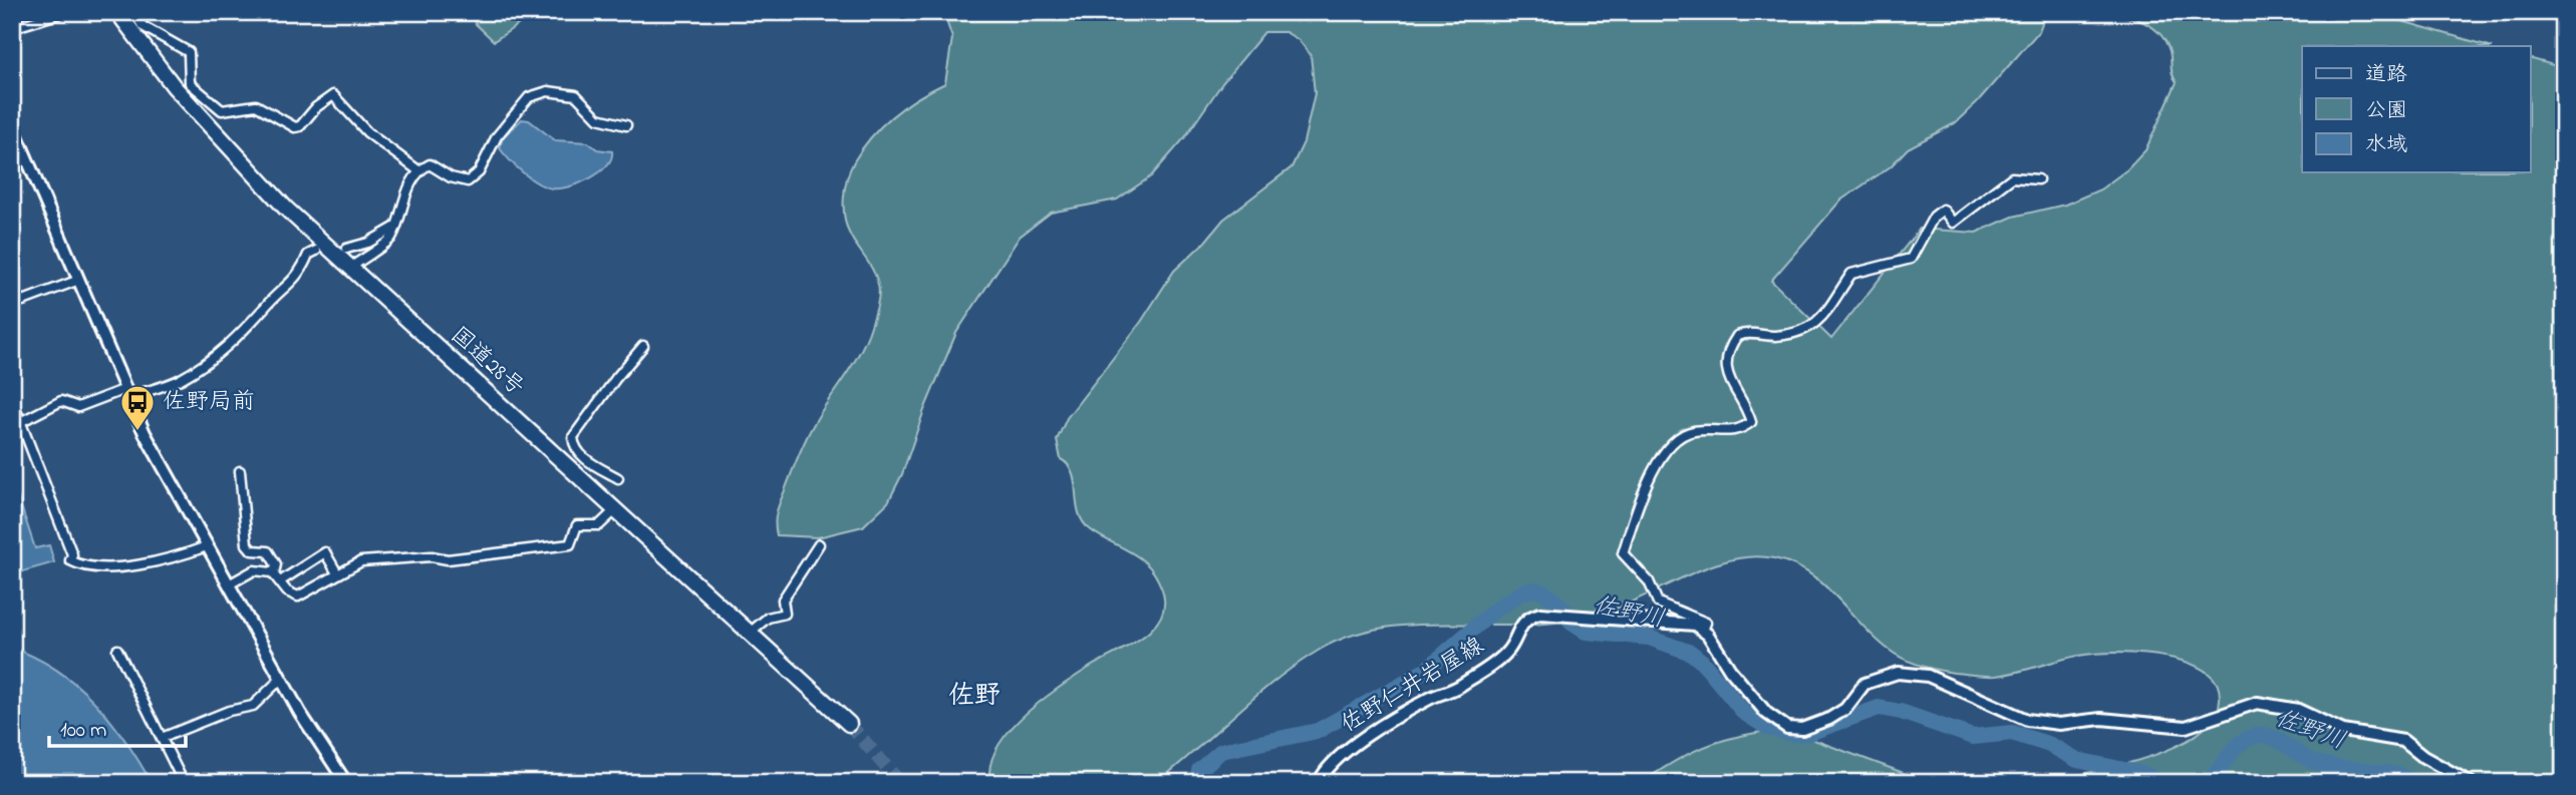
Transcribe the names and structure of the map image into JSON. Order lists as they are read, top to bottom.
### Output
{
  "streets": {
    "highway": ["国道28号"],
    "main road": ["佐野仁井岩屋線"]
  },
  "districts": ["佐野"],
  "water": ["佐野川"],
  "places": {
    "bus stop": ["佐野局前"]
  },
  "legend": ["道路", "公園", "水域"],
  "scale_bar": "100 m"
}
